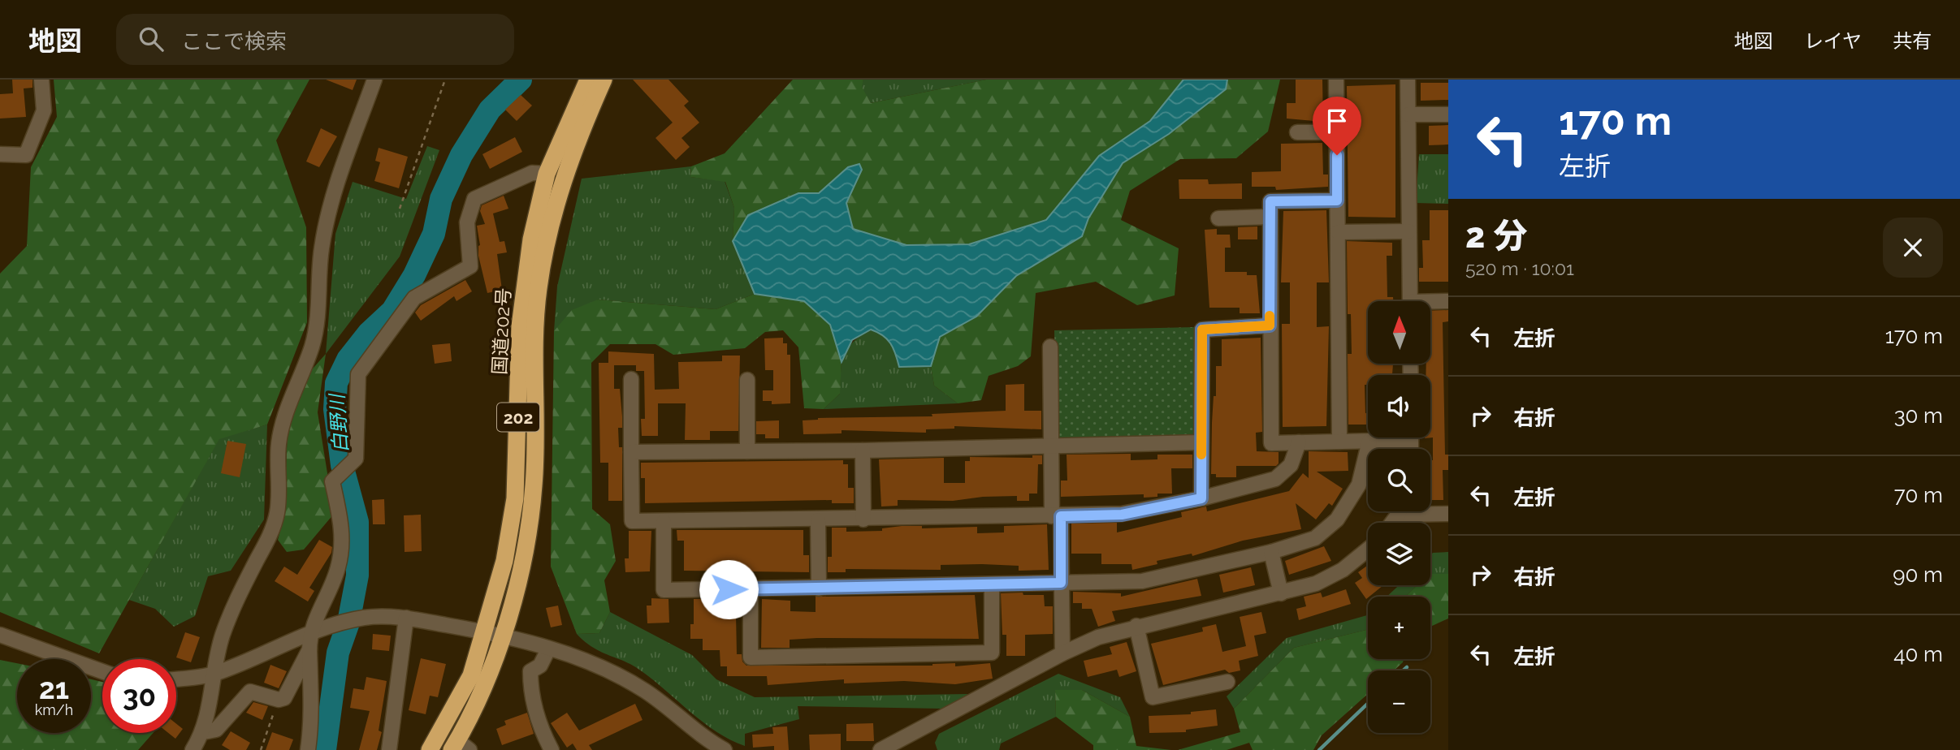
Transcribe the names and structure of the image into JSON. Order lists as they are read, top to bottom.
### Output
{
  "streets": {
    "highway": ["国道202号", "202"]
  },
  "water": ["白野川"],
  "north": "top",
  "page": {
    "header": "地図",
    "search": "ここで検索",
    "nav": ["地図", "レイヤ", "共有"],
    "turn": ["170 m", "左折"],
    "heading": ["2 分", "520 m · 10:01"],
    "list": [
      {
        "name": "左折",
        "value": "170 m"
      },
      {
        "name": "右折",
        "value": "30 m"
      },
      {
        "name": "左折",
        "value": "70 m"
      },
      {
        "name": "右折",
        "value": "90 m"
      },
      {
        "name": "左折",
        "value": "40 m"
      }
    ],
    "map_buttons": ["+", "−"],
    "speed": "21 km/h",
    "limit": "30"
  }
}
